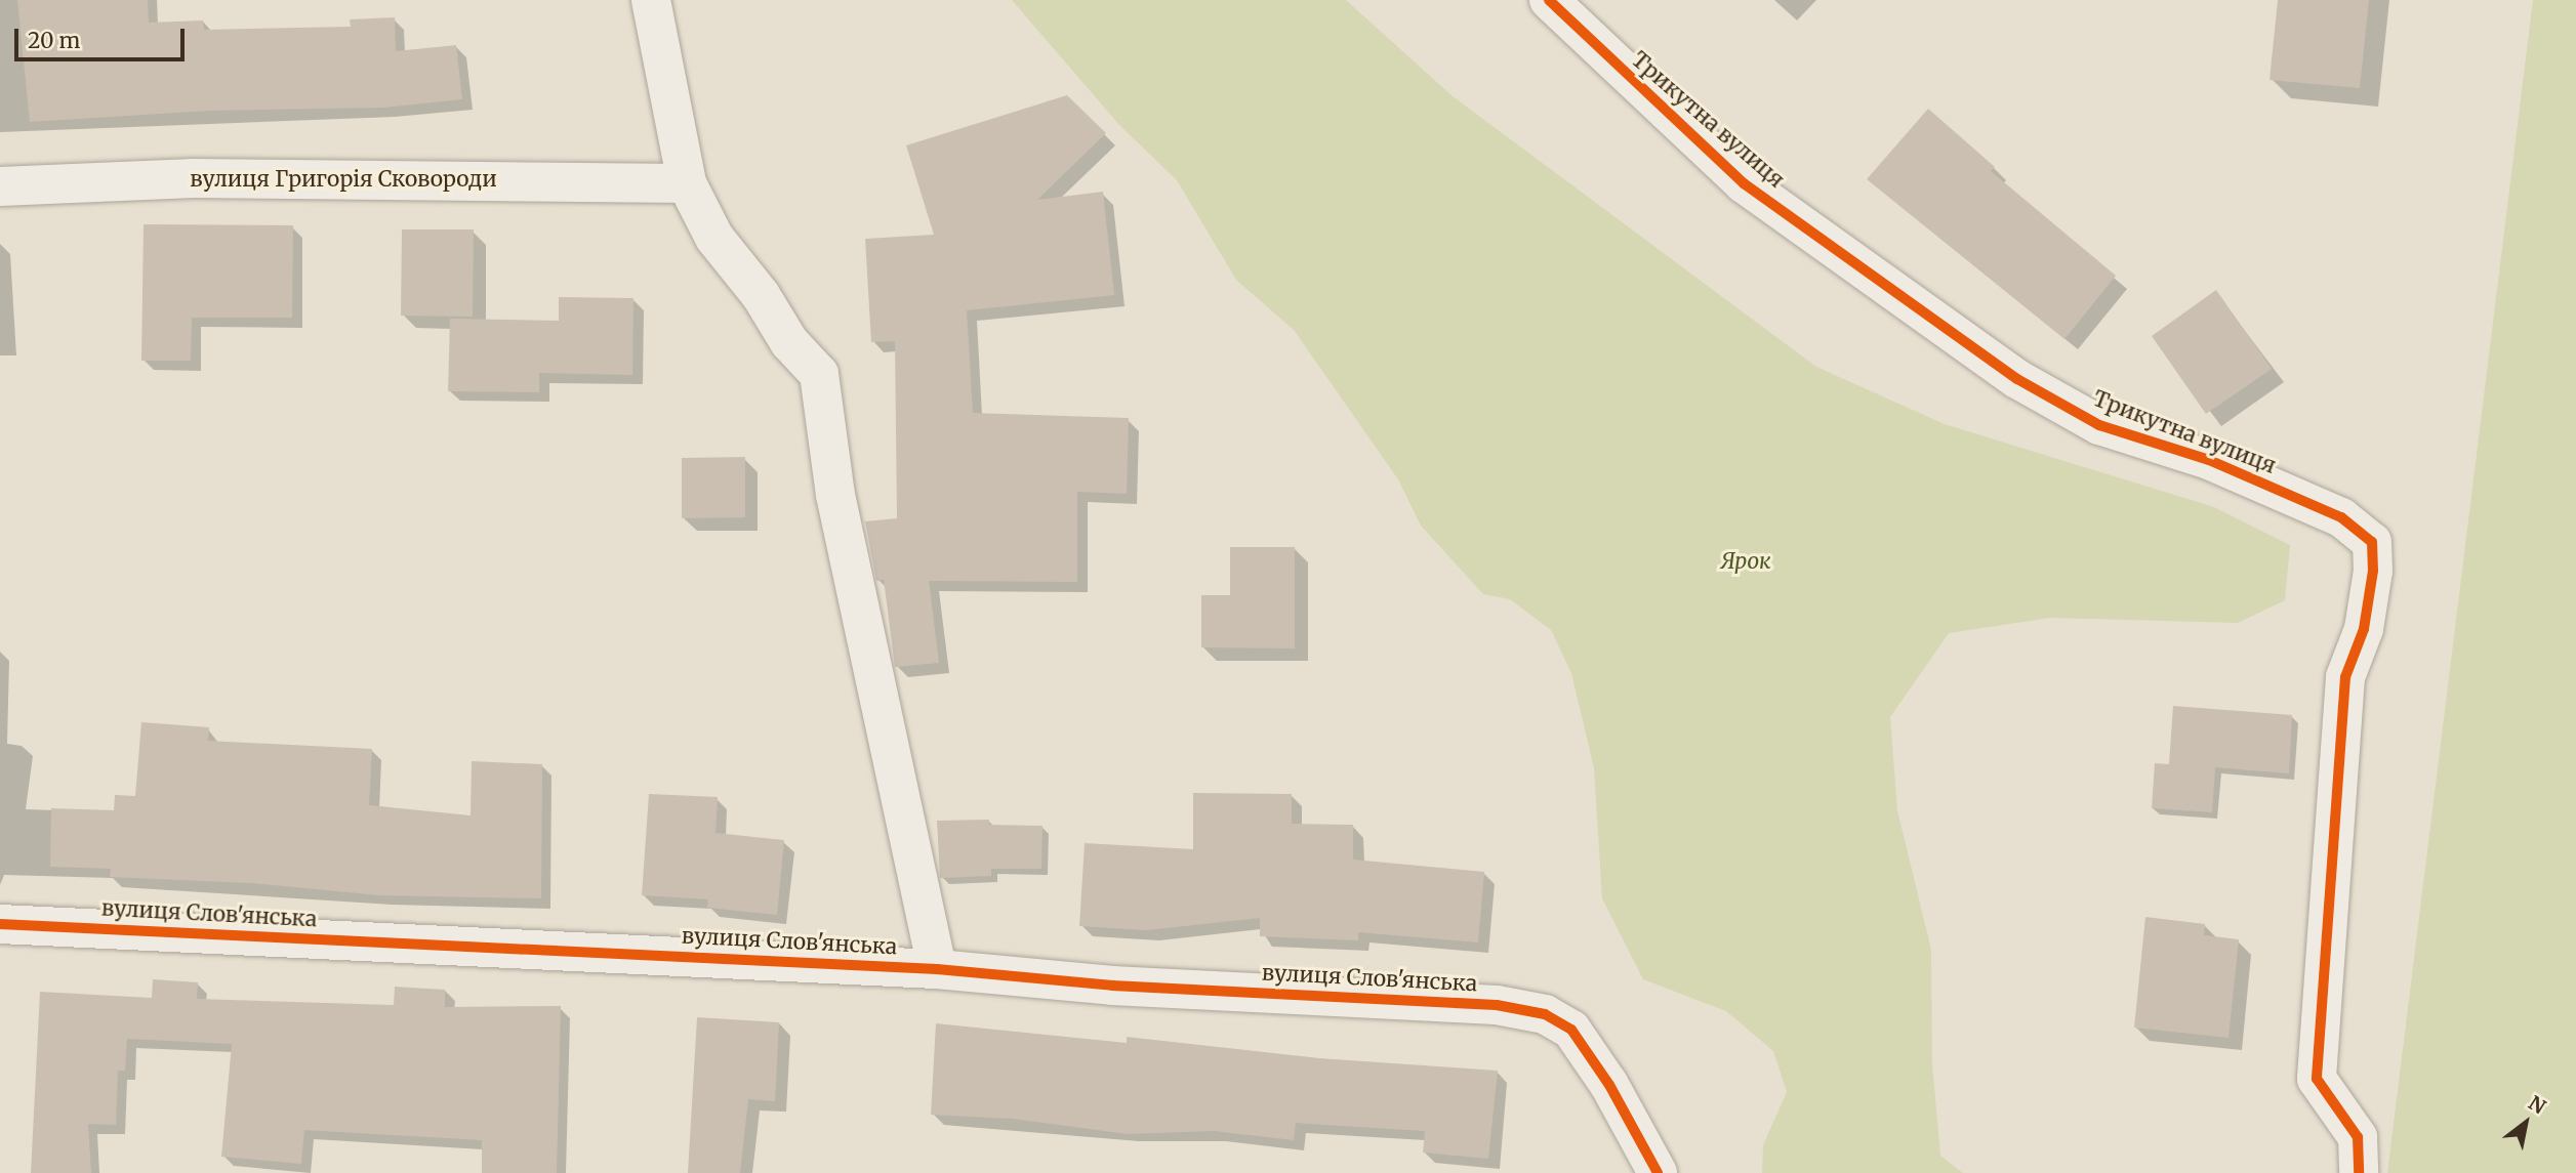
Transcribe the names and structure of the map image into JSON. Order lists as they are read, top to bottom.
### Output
{
  "streets": {
    "street": ["Трикутна вулиця", "вулиця Григорія Сковороди", "вулиця Слов'янська"]
  },
  "parks": ["Ярок"],
  "scale_bar": "20 m",
  "north": "top right"
}
